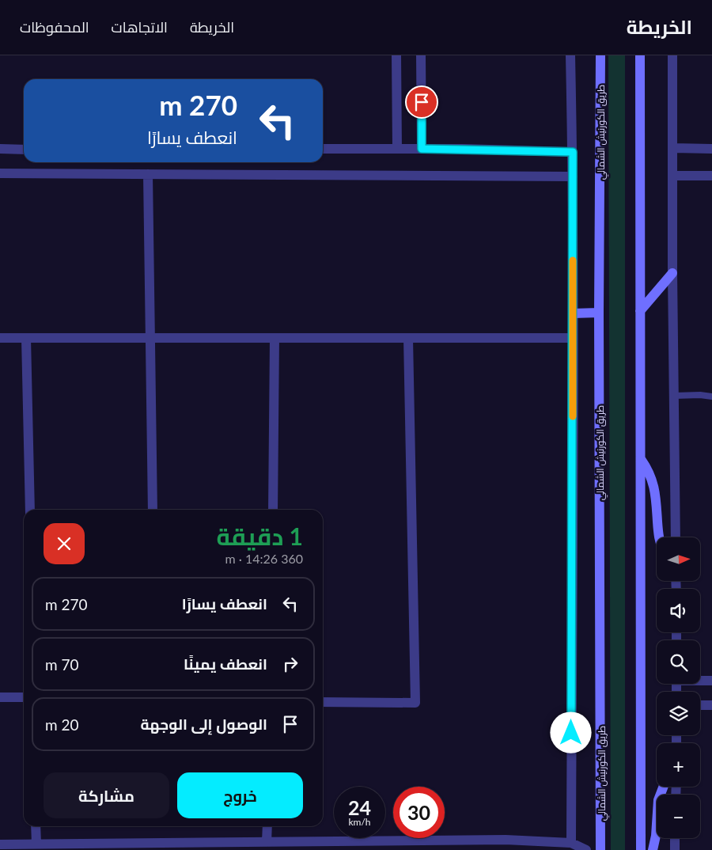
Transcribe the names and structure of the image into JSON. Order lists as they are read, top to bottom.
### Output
{
  "streets": {
    "main road": ["طريق الكورنيش الشمالي"]
  },
  "north": "right",
  "page": {
    "header": "الخريطة",
    "nav": ["الخريطة", "الاتجاهات", "المحفوظات"],
    "turn": ["270 m", "انعطف يسارًا"],
    "heading": ["1 دقيقة", "360 m · 14:26"],
    "map_buttons": ["+", "−"],
    "list": [
      {
        "name": "انعطف يسارًا",
        "value": "270 m"
      },
      {
        "name": "انعطف يمينًا",
        "value": "70 m"
      },
      {
        "name": "الوصول إلى الوجهة",
        "value": "20 m"
      }
    ],
    "buttons": ["خروج", "مشاركة"],
    "speed": "24 km/h",
    "limit": "30"
  }
}
